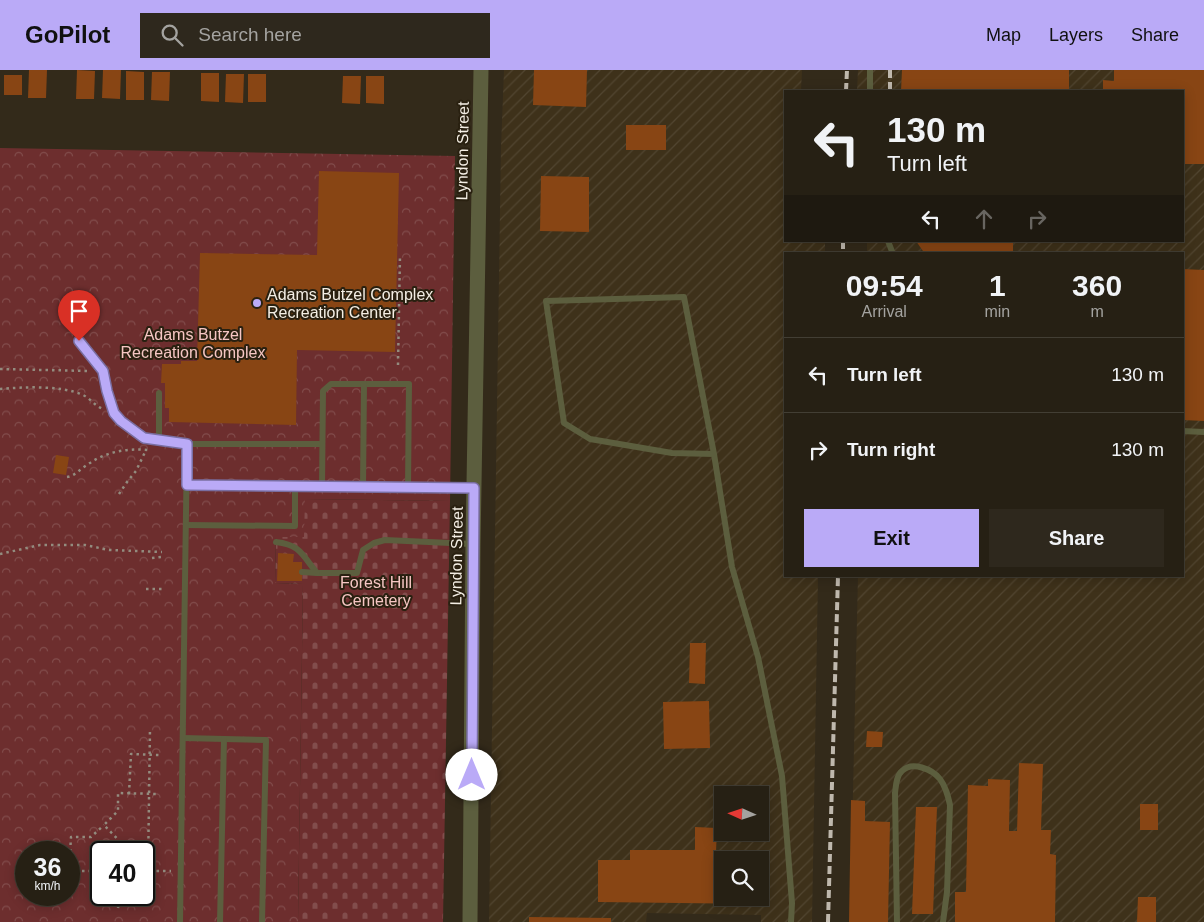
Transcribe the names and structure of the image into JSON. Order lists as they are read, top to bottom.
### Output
{
  "streets": {
    "street": ["Lyndon Street"]
  },
  "parks": ["Adams Butzel Recreation Complex", "Forest Hill Cemetery"],
  "places": ["Adams Butzel Complex Recreation Center"],
  "north": "left",
  "page": {
    "header": "GoPilot",
    "search": "Search here",
    "nav": ["Map", "Layers", "Share"],
    "turn": ["130 m", "Turn left"],
    "eta": [
      "09:54",
      "Arrival",
      "1",
      "min",
      "360",
      "m"
    ],
    "list": [
      {
        "name": "Turn left",
        "value": "130 m"
      },
      {
        "name": "Turn right",
        "value": "130 m"
      }
    ],
    "buttons": ["Exit", "Share"],
    "speed": "36 km/h",
    "limit": "40"
  }
}
